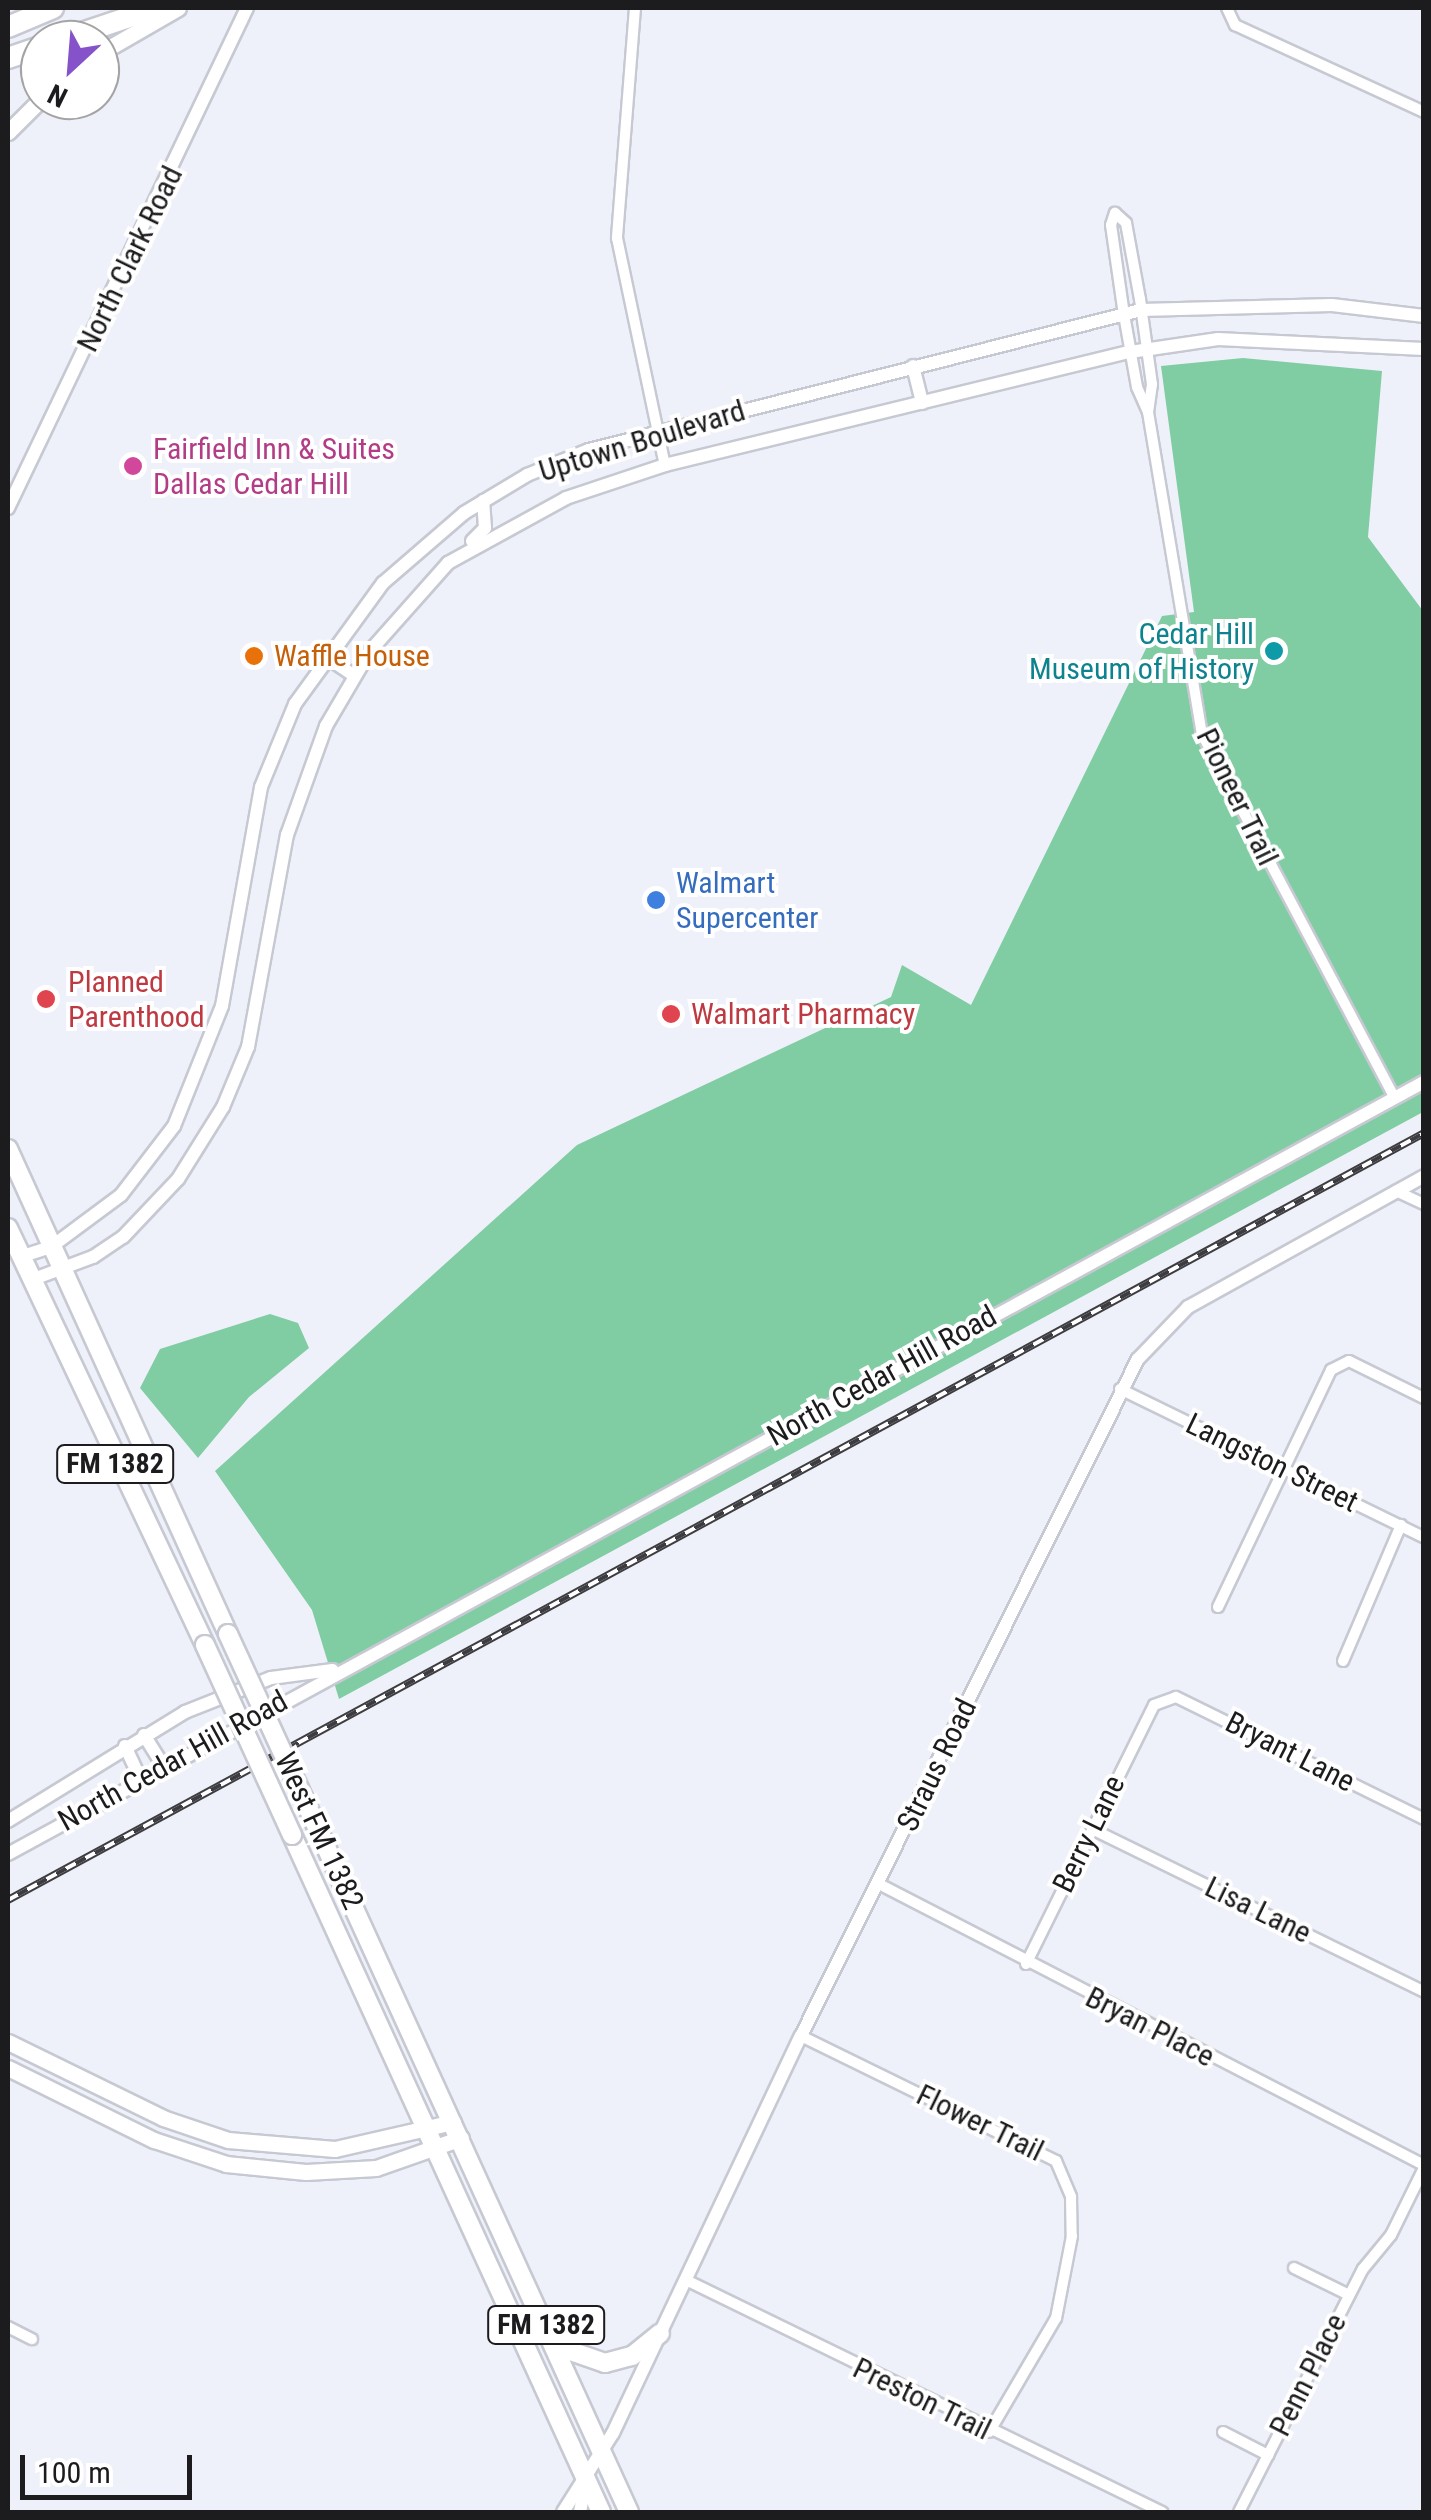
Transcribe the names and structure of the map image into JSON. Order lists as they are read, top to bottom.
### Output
{
  "streets": {
    "main road": ["FM 1382", "West FM 1382"],
    "street": [
      "North Clark Road",
      "Uptown Boulevard",
      "Pioneer Trail",
      "North Cedar Hill Road",
      "Langston Street",
      "Bryant Lane",
      "Straus Road",
      "Berry Lane",
      "Lisa Lane",
      "Bryan Place",
      "Flower Trail",
      "Penn Place",
      "Preston Trail"
    ]
  },
  "crossings": [
    ["Uptown Boulevard", "Pioneer Trail"],
    ["Uptown Boulevard", "West FM 1382"],
    ["Pioneer Trail", "North Cedar Hill Road"],
    ["Langston Street", "Straus Road"],
    ["Bryant Lane", "Berry Lane"],
    ["Straus Road", "West FM 1382"],
    ["Straus Road", "Bryan Place"],
    ["Straus Road", "Flower Trail"],
    ["Straus Road", "Preston Trail"],
    ["Berry Lane", "Lisa Lane"],
    ["Berry Lane", "Bryan Place"],
    ["Bryan Place", "Penn Place"],
    ["Flower Trail", "Preston Trail"]
  ],
  "places": [
    "Fairfield Inn & Suites Dallas Cedar Hill",
    "Cedar Hill Museum of History",
    "Waffle House",
    "Walmart Supercenter",
    "Planned Parenthood",
    "Walmart Pharmacy"
  ],
  "scale_bar": "100 m",
  "north": "bottom left"
}
